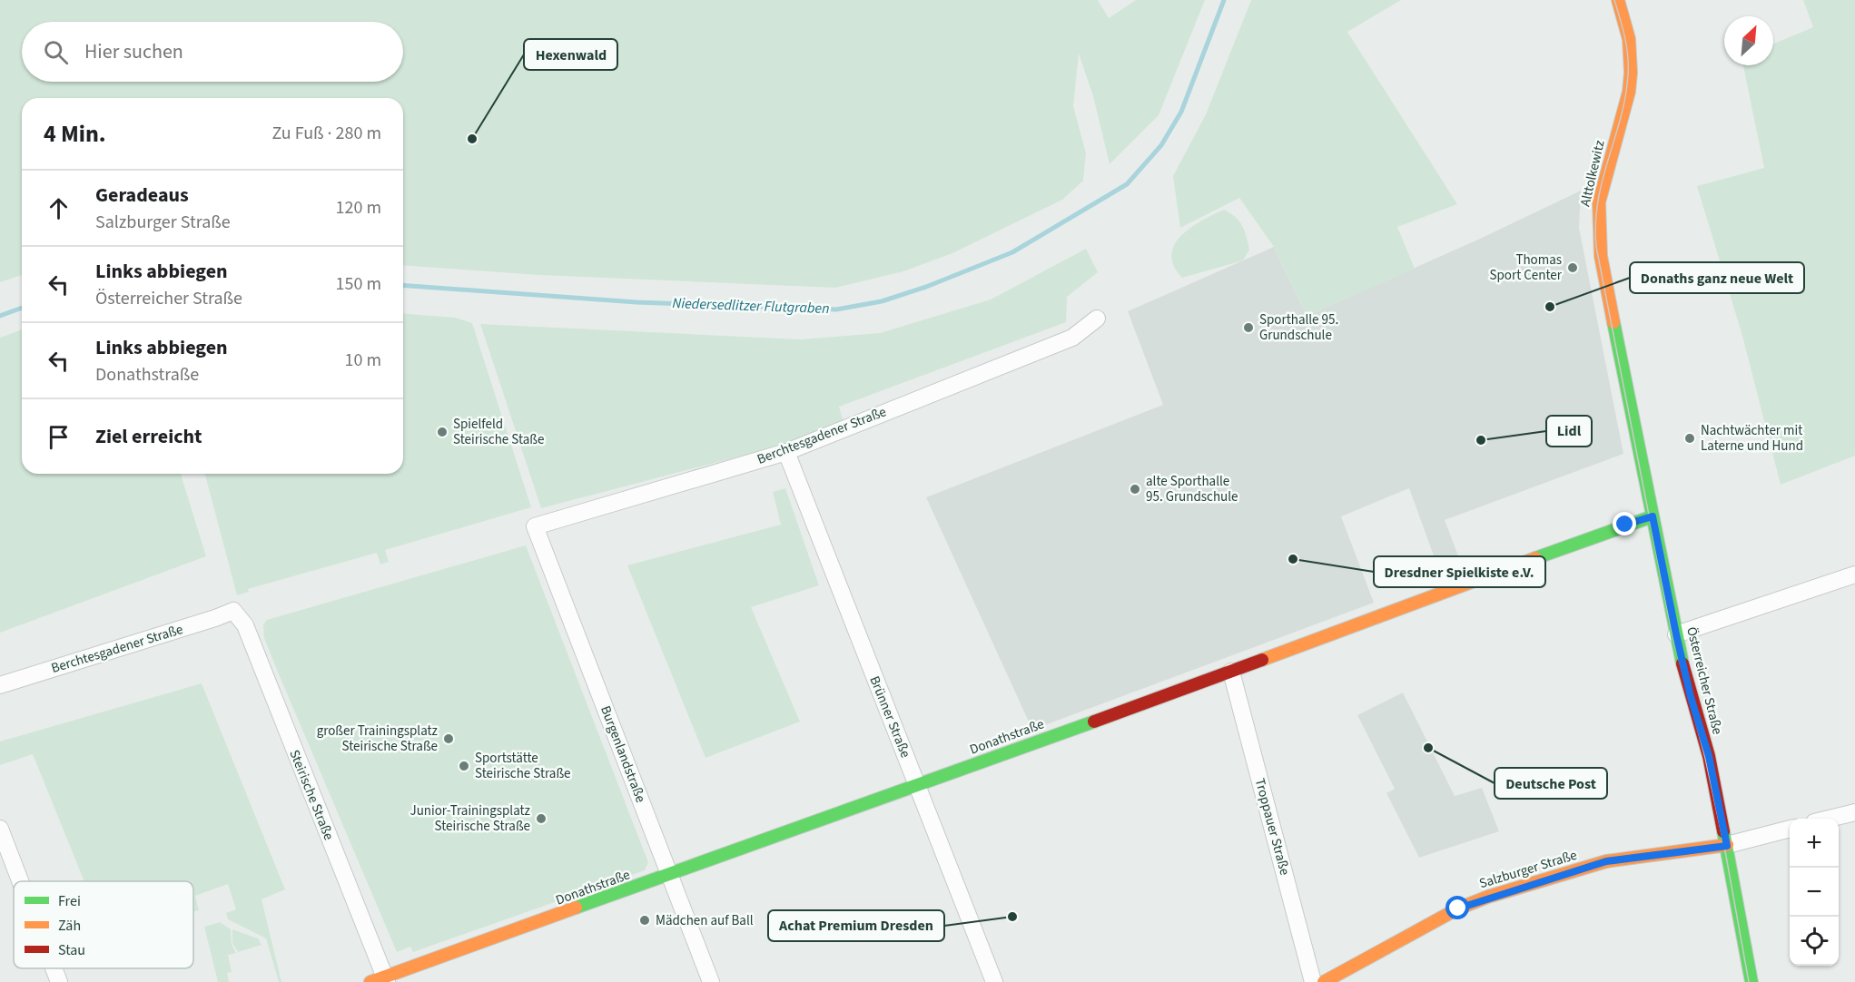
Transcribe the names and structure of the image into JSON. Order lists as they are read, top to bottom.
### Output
{
  "streets": {
    "street": [
      "Alttolkewitz",
      "Berchtesgadener Straße",
      "Österreicher Straße",
      "Brünner Straße",
      "Donathstraße",
      "Burgenlandstraße",
      "Steirische Straße",
      "Troppauer Straße",
      "Salzburger Straße"
    ]
  },
  "crossings": [
    ["Alttolkewitz", "Österreicher Straße"],
    ["Berchtesgadener Straße", "Brünner Straße"],
    ["Berchtesgadener Straße", "Burgenlandstraße"],
    ["Berchtesgadener Straße", "Steirische Straße"],
    ["Österreicher Straße", "Donathstraße"],
    ["Österreicher Straße", "Salzburger Straße"],
    ["Brünner Straße", "Donathstraße"],
    ["Donathstraße", "Burgenlandstraße"],
    ["Donathstraße", "Steirische Straße"],
    ["Donathstraße", "Troppauer Straße"]
  ],
  "water": ["Niedersedlitzer Flutgraben"],
  "places": [
    "Hexenwald",
    "Thomas Sport Center",
    "Donaths ganz neue Welt",
    "Sporthalle 95. Grundschule",
    "Spielfeld Steirische Staße",
    "Nachtwächter mit Laterne und Hund",
    "Lidl",
    "alte Sporthalle 95. Grundschule",
    "Dresdner Spielkiste e.V.",
    "großer Trainingsplatz Steirische Straße",
    "Deutsche Post",
    "Sportstätte Steirische Straße",
    "Junior-Trainingsplatz Steirische Straße",
    "Achat Premium Dresden",
    "Mädchen auf Ball"
  ],
  "legend": ["Frei", "Zäh", "Stau"],
  "north": "top right",
  "page": {
    "search": "Hier suchen",
    "heading": ["4 Min.", "Zu Fuß · 280 m"],
    "list": [
      ["Geradeaus", "Salzburger Straße", "120 m"],
      ["Links abbiegen", "Österreicher Straße", "150 m"],
      ["Links abbiegen", "Donathstraße", "10 m"],
      "Ziel erreicht"
    ],
    "map_buttons": ["+", "−"]
  }
}
